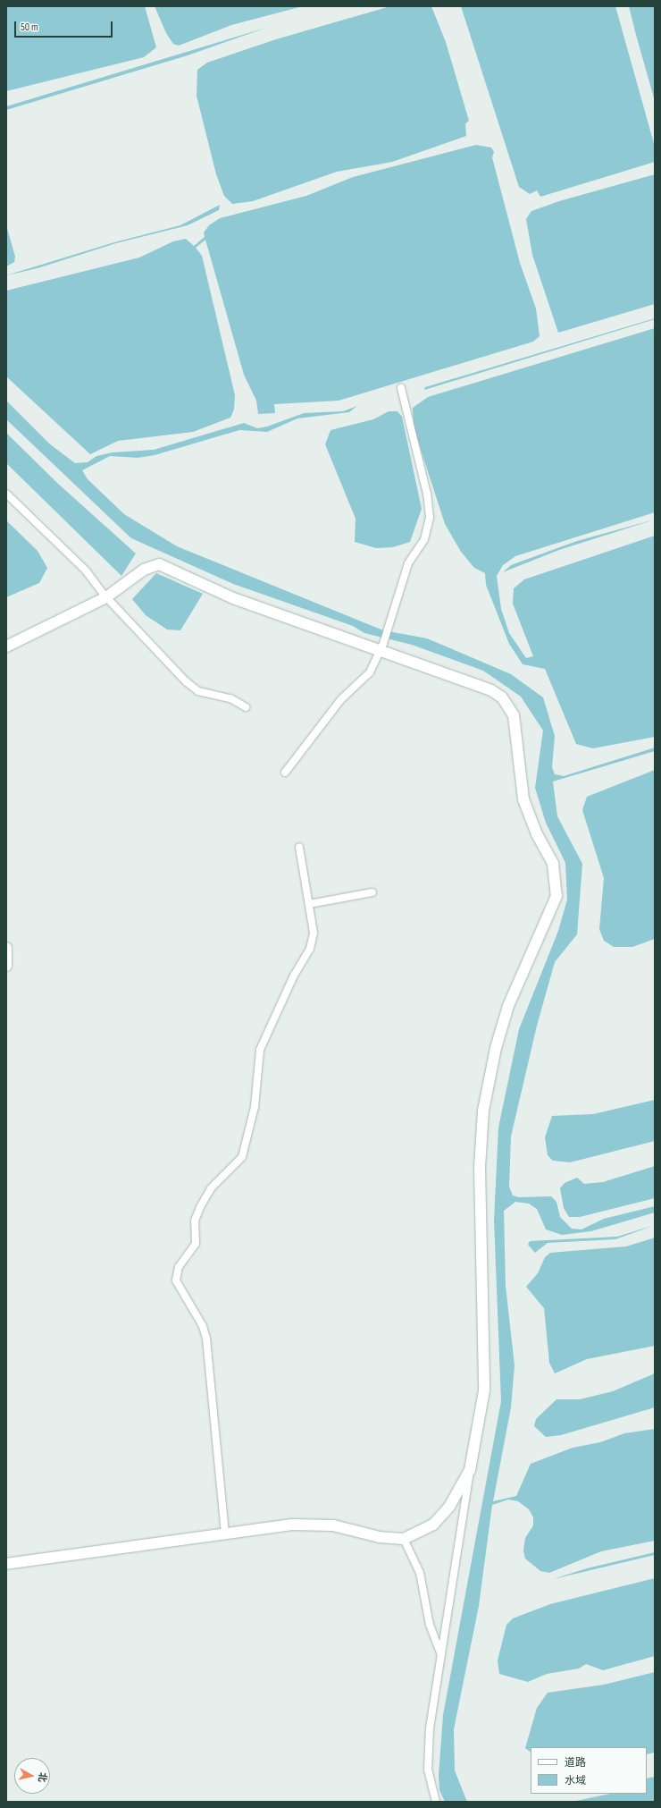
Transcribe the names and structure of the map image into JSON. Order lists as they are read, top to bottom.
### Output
{
  "legend": ["道路", "水域"],
  "scale_bar": "50 m",
  "north": "right"
}
